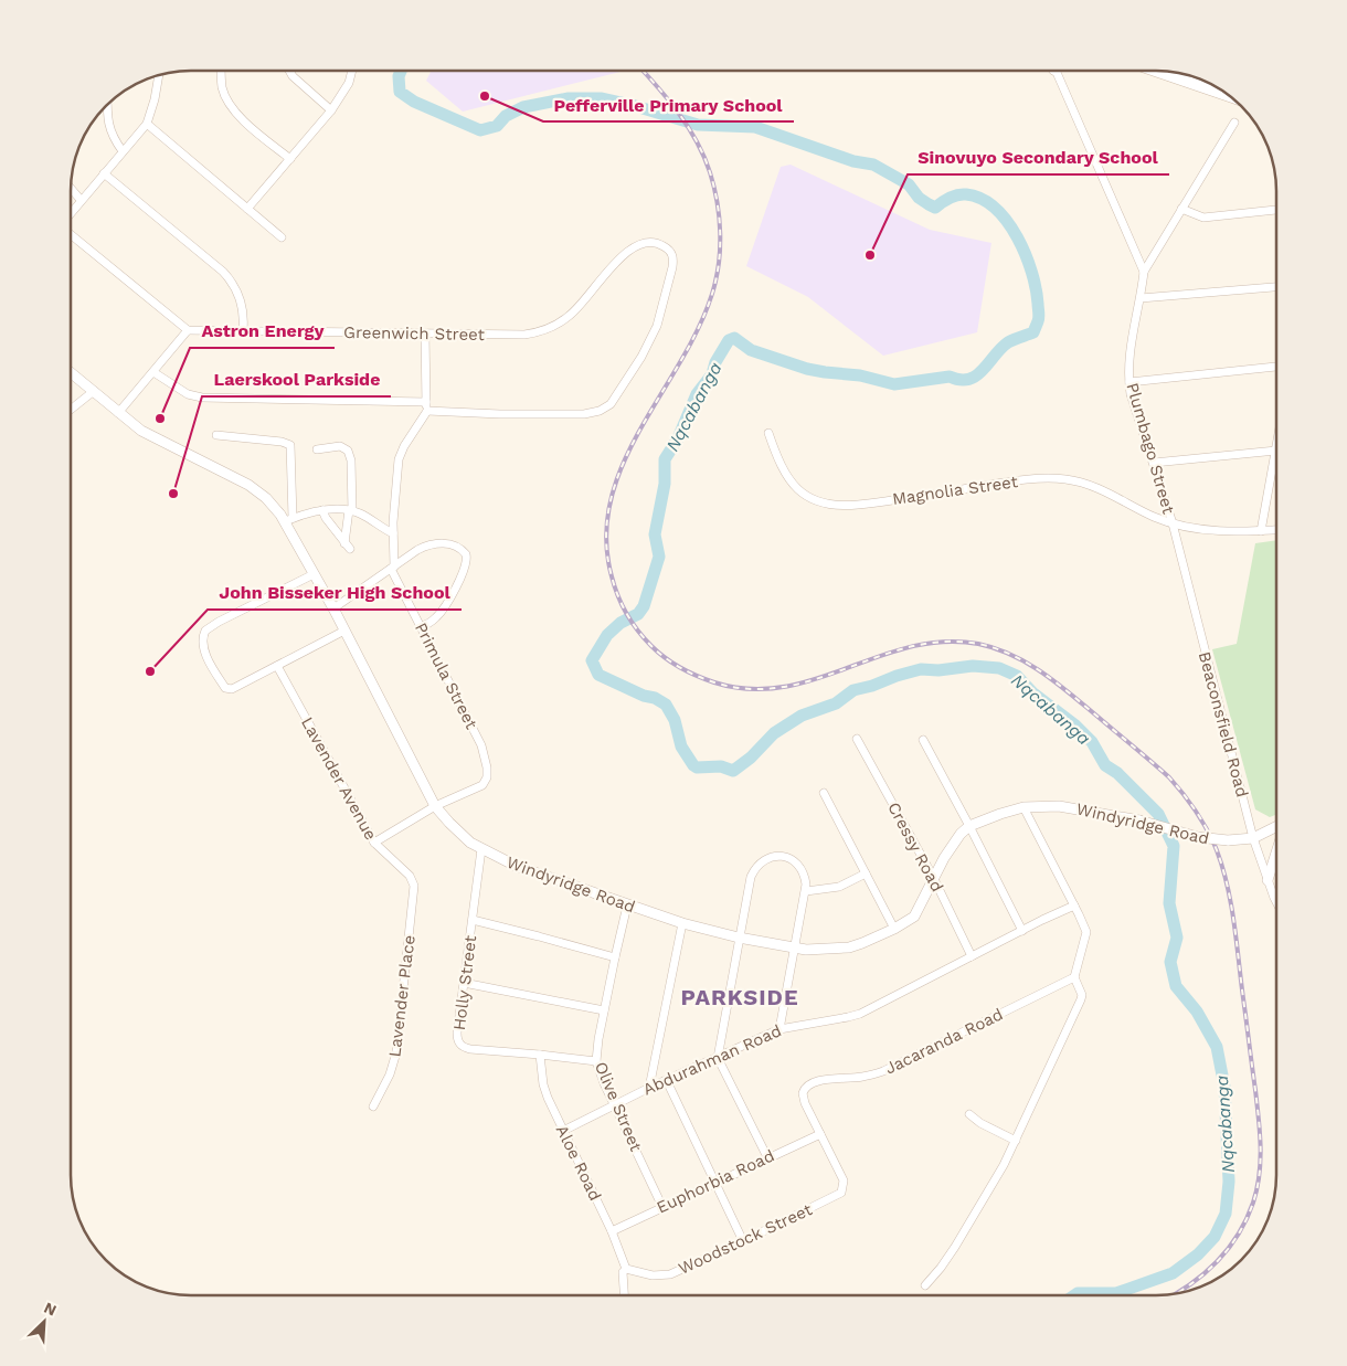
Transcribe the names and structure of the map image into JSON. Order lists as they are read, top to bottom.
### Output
{
  "streets": {
    "street": [
      "Greenwich Street",
      "Plumbago Street",
      "Magnolia Street",
      "Primula Street",
      "Beaconsfield Road",
      "Lavender Avenue",
      "Windyridge Road",
      "Cressy Road",
      "Holly Street",
      "Lavender Place",
      "Jacaranda Road",
      "Abdurahman Road",
      "Olive Street",
      "Aloe Road",
      "Euphorbia Road",
      "Woodstock Street"
    ]
  },
  "crossings": [
    ["Plumbago Street", "Magnolia Street"],
    ["Plumbago Street", "Beaconsfield Road"],
    ["Magnolia Street", "Beaconsfield Road"],
    ["Primula Street", "Windyridge Road"],
    ["Beaconsfield Road", "Windyridge Road"],
    ["Lavender Avenue", "Lavender Place"],
    ["Windyridge Road", "Cressy Road"],
    ["Windyridge Road", "Holly Street"],
    ["Windyridge Road", "Olive Street"],
    ["Cressy Road", "Abdurahman Road"],
    ["Holly Street", "Olive Street"],
    ["Holly Street", "Aloe Road"],
    ["Jacaranda Road", "Euphorbia Road"],
    ["Jacaranda Road", "Woodstock Street"],
    ["Abdurahman Road", "Olive Street"],
    ["Abdurahman Road", "Aloe Road"],
    ["Olive Street", "Euphorbia Road"],
    ["Aloe Road", "Euphorbia Road"],
    ["Aloe Road", "Woodstock Street"],
    ["Euphorbia Road", "Woodstock Street"]
  ],
  "districts": ["PARKSIDE"],
  "water": ["Nqcabanga"],
  "places": [
    "Pefferville Primary School",
    "Sinovuyo Secondary School",
    "Astron Energy",
    "Laerskool Parkside",
    "John Bisseker High School"
  ],
  "north": "top right"
}
